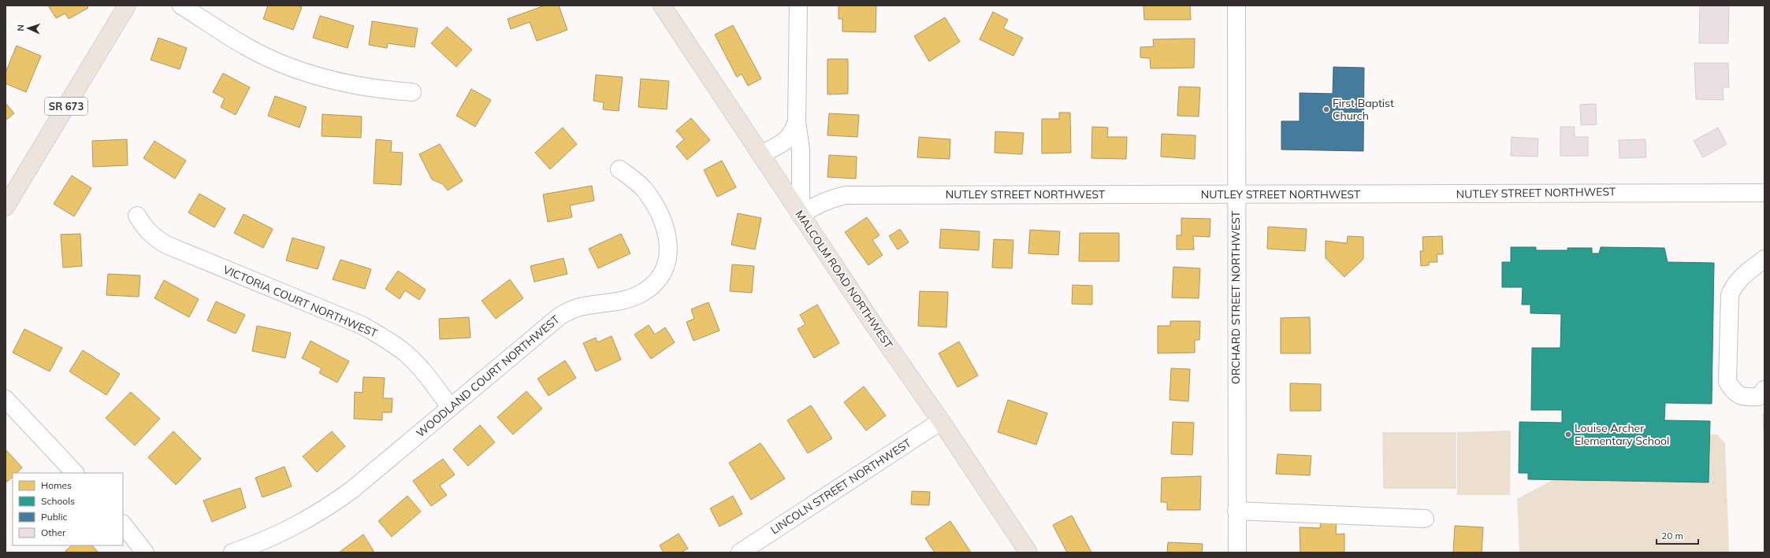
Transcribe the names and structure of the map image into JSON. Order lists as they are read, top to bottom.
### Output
{
  "streets": {
    "main road": ["SR 673", "MALCOLM ROAD NORTHWEST"],
    "street": [
      "NUTLEY STREET NORTHWEST",
      "ORCHARD STREET NORTHWEST",
      "VICTORIA COURT NORTHWEST",
      "WOODLAND COURT NORTHWEST",
      "LINCOLN STREET NORTHWEST"
    ]
  },
  "crossings": [
    ["NUTLEY STREET NORTHWEST", "MALCOLM ROAD NORTHWEST"],
    ["NUTLEY STREET NORTHWEST", "ORCHARD STREET NORTHWEST"],
    ["MALCOLM ROAD NORTHWEST", "LINCOLN STREET NORTHWEST"],
    ["VICTORIA COURT NORTHWEST", "WOODLAND COURT NORTHWEST"]
  ],
  "places": ["First Baptist Church", "Louise Archer Elementary School"],
  "legend": [
    "Homes",
    "Schools",
    "Public",
    "Other"
  ],
  "scale_bar": "20 m",
  "north": "left"
}
